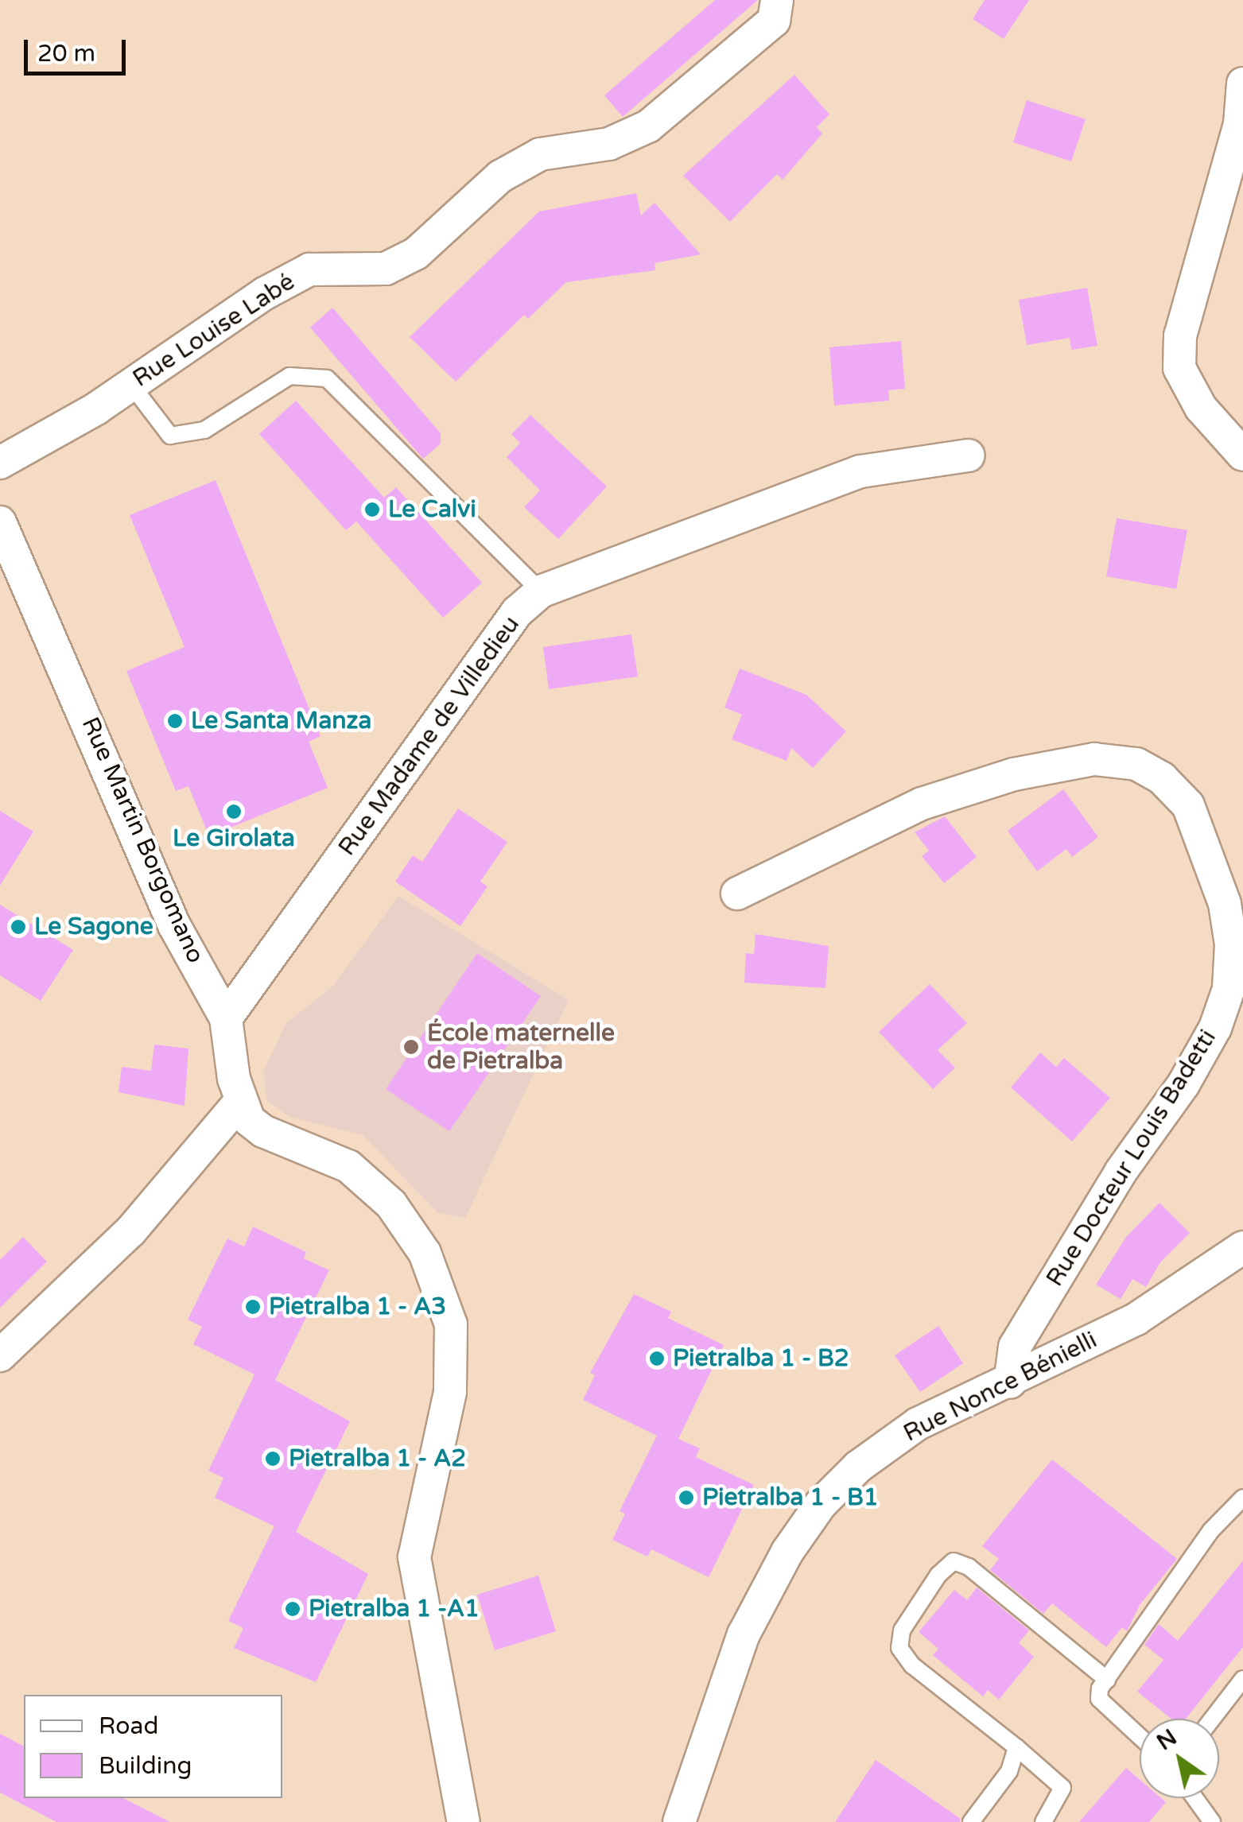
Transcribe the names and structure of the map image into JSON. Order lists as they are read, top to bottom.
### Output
{
  "streets": {
    "street": [
      "Rue Louise Labé",
      "Rue Madame de Villedieu",
      "Rue Martin Borgomano",
      "Rue Docteur Louis Badetti",
      "Rue Nonce Bénielli"
    ]
  },
  "crossings": [
    ["Rue Madame de Villedieu", "Rue Martin Borgomano"],
    ["Rue Docteur Louis Badetti", "Rue Nonce Bénielli"]
  ],
  "places": [
    "Le Calvi",
    "Le Santa Manza",
    "Le Girolata",
    "Le Sagone",
    "École maternelle de Pietralba",
    "Pietralba 1 - A3",
    "Pietralba 1 - B2",
    "Pietralba 1 - A2",
    "Pietralba 1 - B1",
    "Pietralba 1 -A1"
  ],
  "legend": ["Road", "Building"],
  "scale_bar": "20 m",
  "north": "top left"
}
